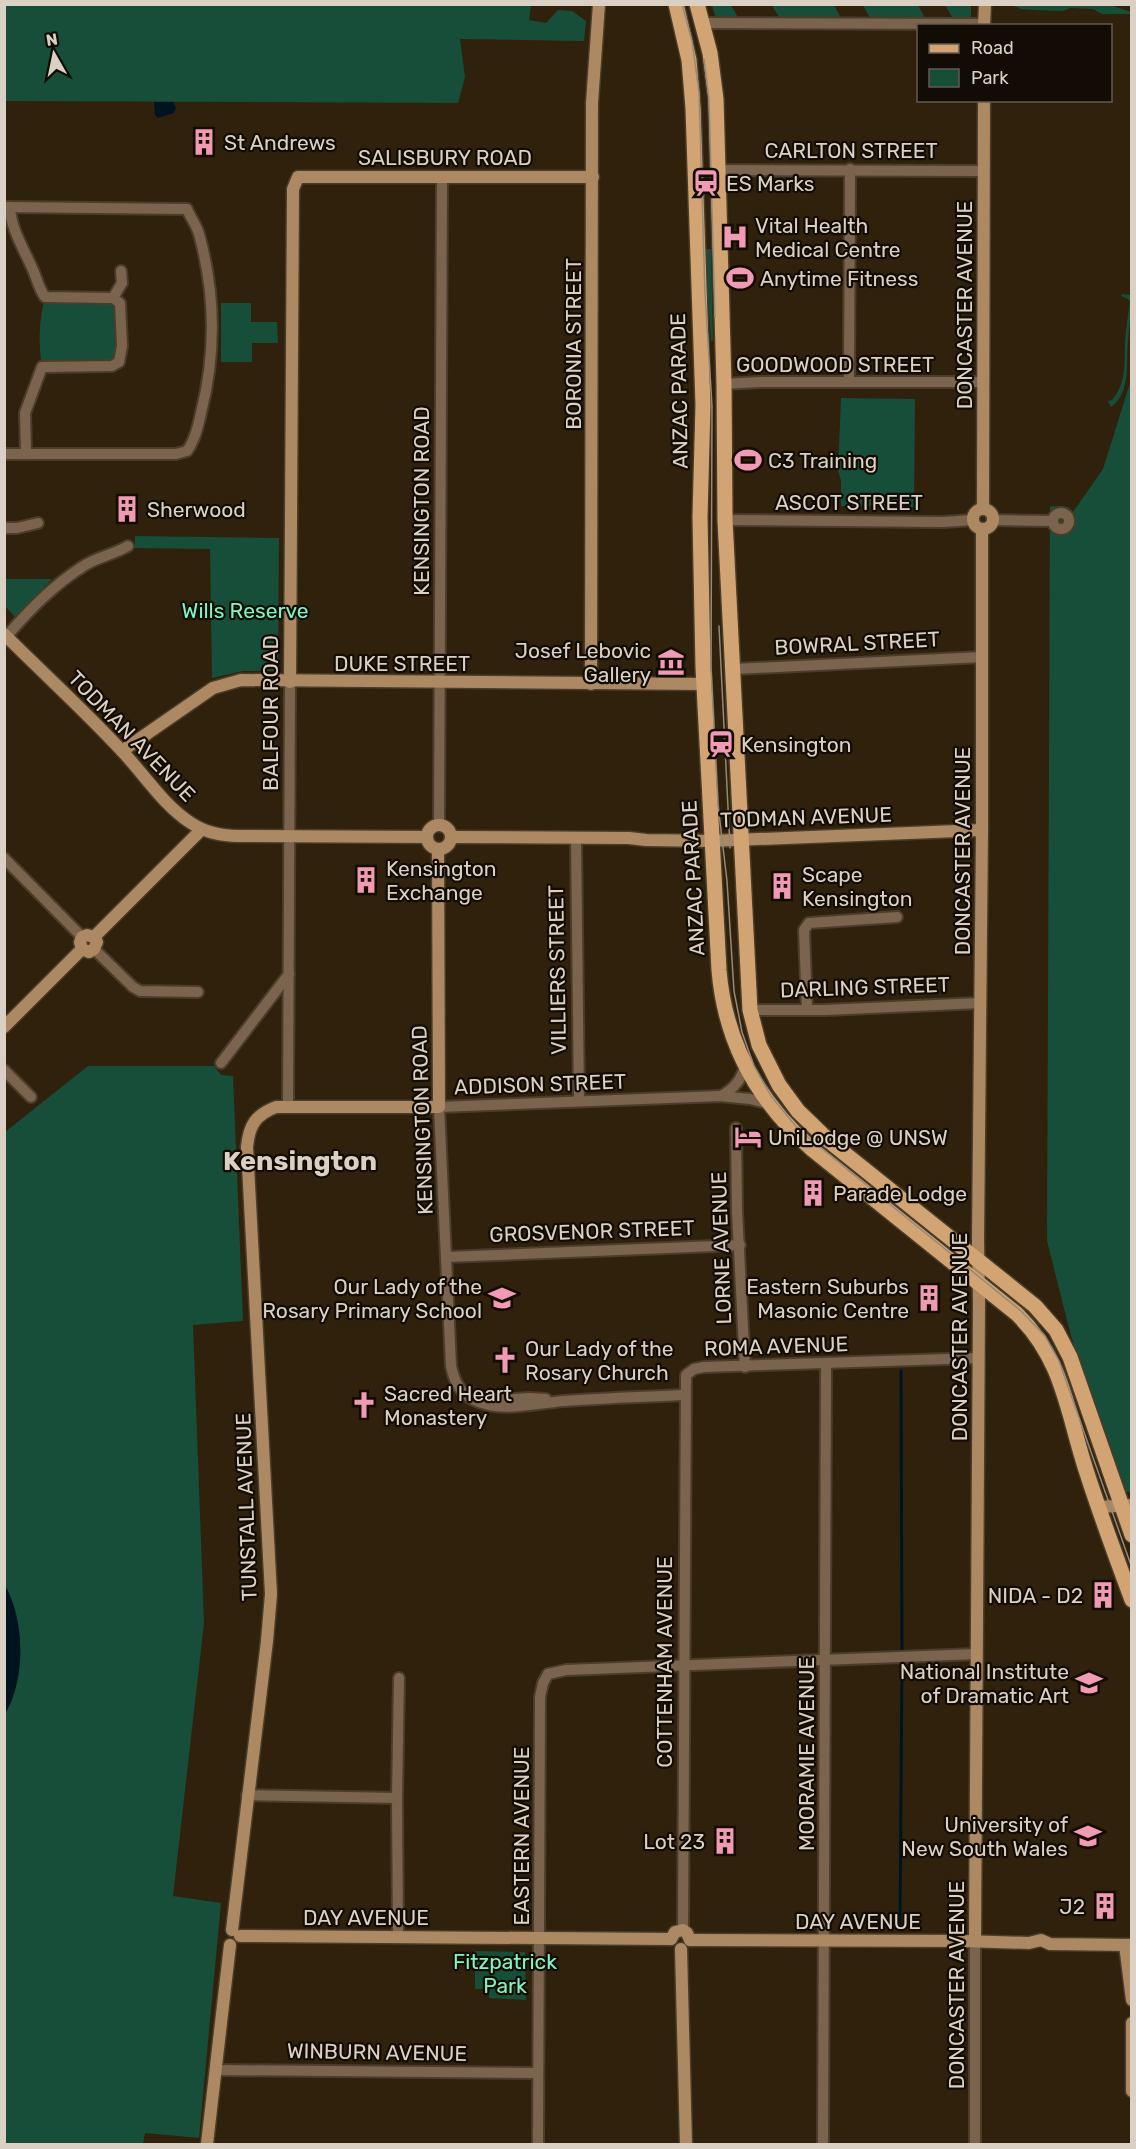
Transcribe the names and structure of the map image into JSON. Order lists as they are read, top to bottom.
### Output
{
  "streets": {
    "main road": ["ANZAC PARADE"],
    "street": [
      "CARLTON STREET",
      "SALISBURY ROAD",
      "DONCASTER AVENUE",
      "BORONIA STREET",
      "GOODWOOD STREET",
      "KENSINGTON ROAD",
      "ASCOT STREET",
      "BOWRAL STREET",
      "DUKE STREET",
      "BALFOUR ROAD",
      "TODMAN AVENUE",
      "VILLIERS STREET",
      "DARLING STREET",
      "ADDISON STREET",
      "GROSVENOR STREET",
      "LORNE AVENUE",
      "ROMA AVENUE",
      "TUNSTALL AVENUE",
      "COTTENHAM AVENUE",
      "MOORAMIE AVENUE",
      "EASTERN AVENUE",
      "DAY AVENUE",
      "WINBURN AVENUE"
    ]
  },
  "crossings": [
    ["CARLTON STREET", "DONCASTER AVENUE"],
    ["CARLTON STREET", "ANZAC PARADE"],
    ["SALISBURY ROAD", "BORONIA STREET"],
    ["SALISBURY ROAD", "KENSINGTON ROAD"],
    ["SALISBURY ROAD", "BALFOUR ROAD"],
    ["DONCASTER AVENUE", "GOODWOOD STREET"],
    ["DONCASTER AVENUE", "ANZAC PARADE"],
    ["DONCASTER AVENUE", "ASCOT STREET"],
    ["DONCASTER AVENUE", "BOWRAL STREET"],
    ["DONCASTER AVENUE", "TODMAN AVENUE"],
    ["DONCASTER AVENUE", "DARLING STREET"],
    ["DONCASTER AVENUE", "ROMA AVENUE"],
    ["DONCASTER AVENUE", "DAY AVENUE"],
    ["BORONIA STREET", "DUKE STREET"],
    ["GOODWOOD STREET", "ANZAC PARADE"],
    ["ANZAC PARADE", "ASCOT STREET"],
    ["ANZAC PARADE", "BOWRAL STREET"],
    ["ANZAC PARADE", "DUKE STREET"],
    ["ANZAC PARADE", "TODMAN AVENUE"],
    ["ANZAC PARADE", "DARLING STREET"],
    ["ANZAC PARADE", "ADDISON STREET"],
    ["KENSINGTON ROAD", "DUKE STREET"],
    ["KENSINGTON ROAD", "TODMAN AVENUE"],
    ["KENSINGTON ROAD", "ADDISON STREET"],
    ["KENSINGTON ROAD", "GROSVENOR STREET"],
    ["KENSINGTON ROAD", "ROMA AVENUE"],
    ["KENSINGTON ROAD", "COTTENHAM AVENUE"],
    ["DUKE STREET", "BALFOUR ROAD"],
    ["DUKE STREET", "TODMAN AVENUE"],
    ["BALFOUR ROAD", "TODMAN AVENUE"],
    ["BALFOUR ROAD", "ADDISON STREET"],
    ["BALFOUR ROAD", "TUNSTALL AVENUE"],
    ["TODMAN AVENUE", "VILLIERS STREET"],
    ["VILLIERS STREET", "ADDISON STREET"],
    ["ADDISON STREET", "TUNSTALL AVENUE"],
    ["GROSVENOR STREET", "LORNE AVENUE"],
    ["LORNE AVENUE", "ROMA AVENUE"],
    ["ROMA AVENUE", "COTTENHAM AVENUE"],
    ["ROMA AVENUE", "MOORAMIE AVENUE"],
    ["TUNSTALL AVENUE", "DAY AVENUE"],
    ["COTTENHAM AVENUE", "EASTERN AVENUE"],
    ["COTTENHAM AVENUE", "DAY AVENUE"],
    ["MOORAMIE AVENUE", "DAY AVENUE"],
    ["EASTERN AVENUE", "DAY AVENUE"],
    ["EASTERN AVENUE", "WINBURN AVENUE"]
  ],
  "districts": ["Kensington"],
  "parks": ["Wills Reserve", "Fitzpatrick Park"],
  "places": {
    "building": [
      "St Andrews",
      "Sherwood",
      "Kensington Exchange",
      "Scape Kensington",
      "Parade Lodge",
      "Eastern Suburbs Masonic Centre",
      "NIDA - D2",
      "Lot 23",
      "J2"
    ],
    "station": ["ES Marks", "Kensington"],
    "hospital": ["Vital Health Medical Centre"],
    "sports": ["Anytime Fitness", "C3 Training"],
    "museum": ["Josef Lebovic Gallery"],
    "hotel": ["UniLodge @ UNSW"],
    "school or university": ["Our Lady of the Rosary Primary School", "National Institute of Dramatic Art", "University of New South Wales"],
    "church": ["Our Lady of the Rosary Church", "Sacred Heart Monastery"]
  },
  "legend": ["Road", "Park"],
  "north": "top"
}
